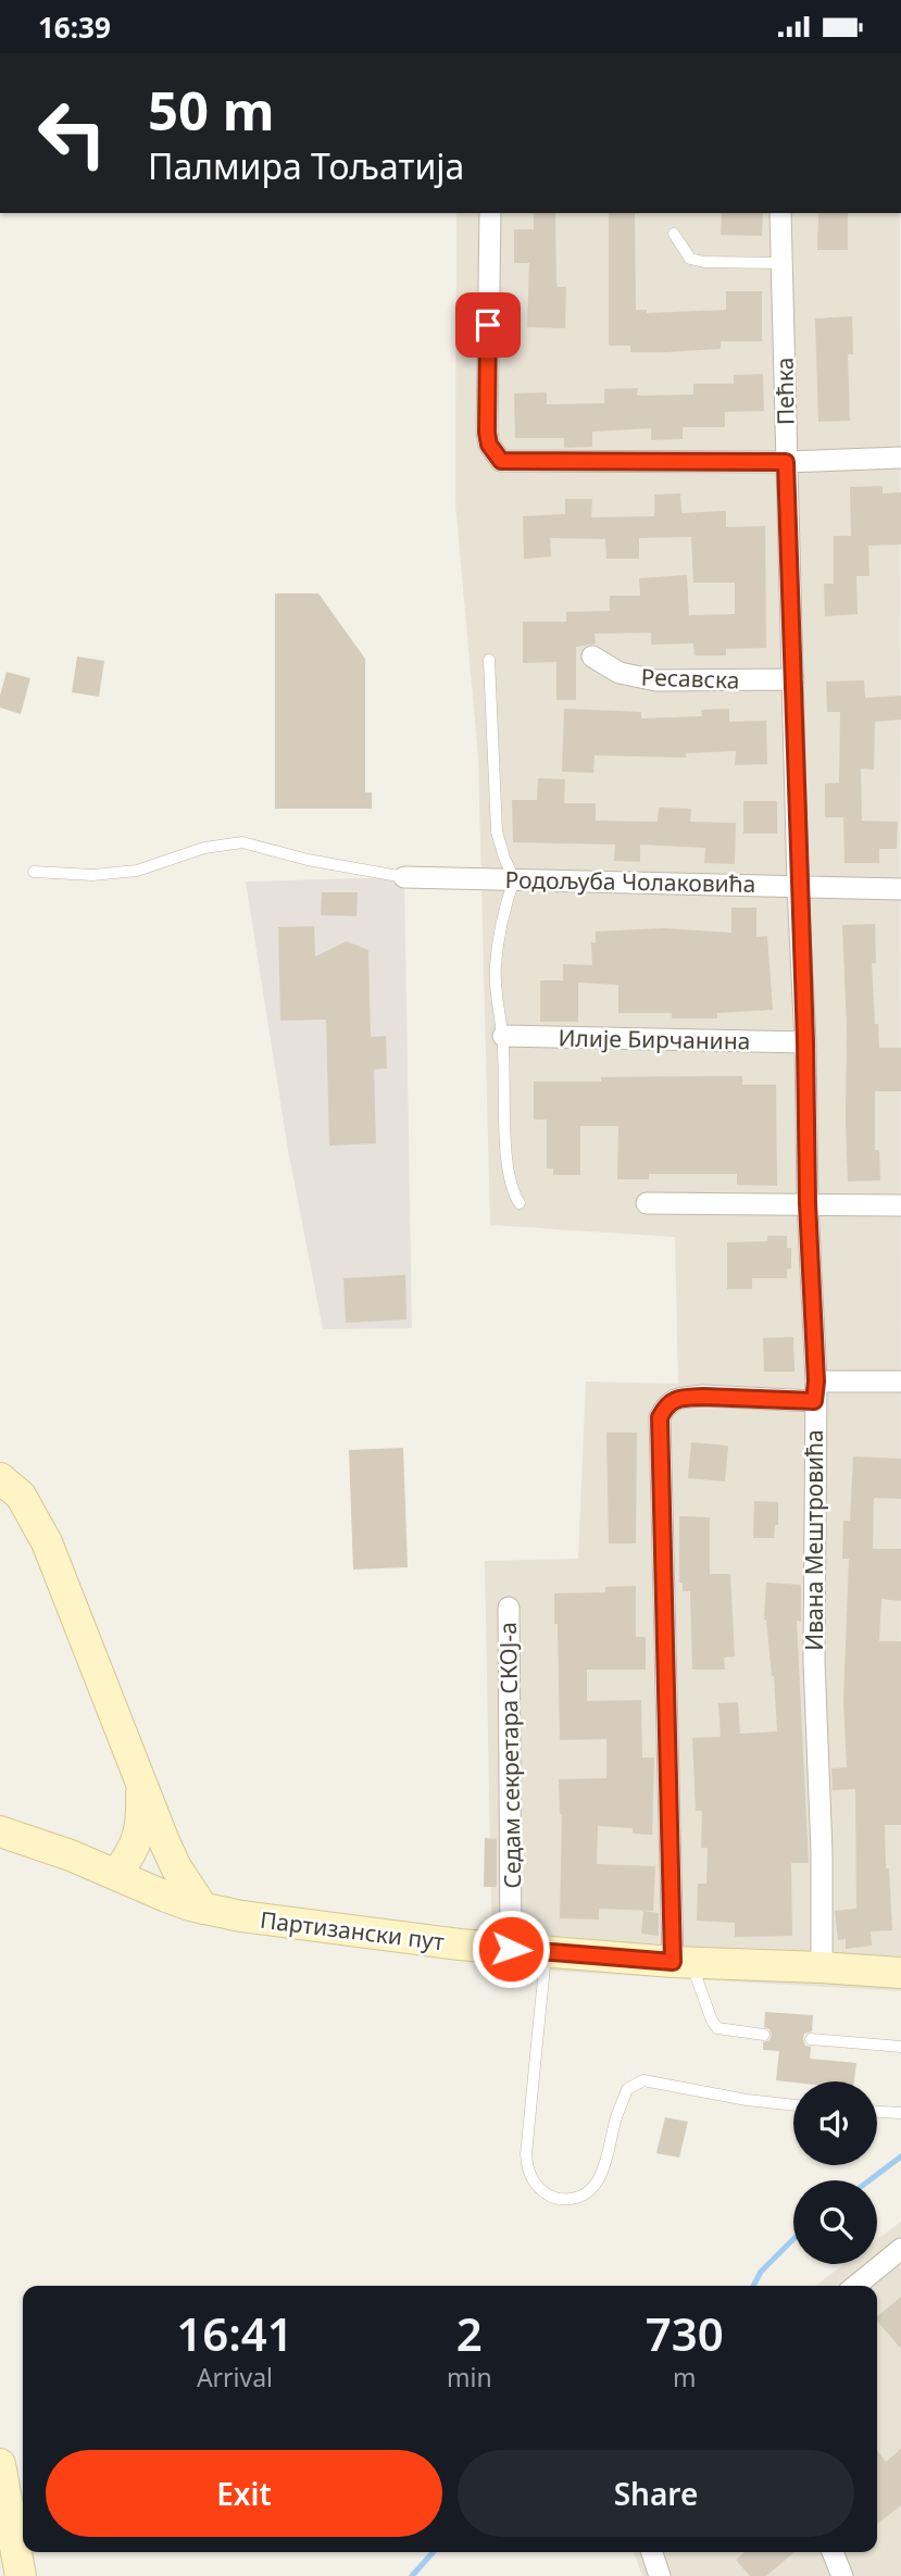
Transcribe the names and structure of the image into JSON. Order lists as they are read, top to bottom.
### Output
{
  "streets": {
    "main road": ["Партизански пут"],
    "street": [
      "Пећка",
      "Ресавска",
      "Родољуба Чолаковића",
      "Илије Бирчанина",
      "Ивана Мештровића",
      "Седам секретара СКОЈ-а"
    ]
  },
  "crossings": [
    ["Пећка", "Ресавска"],
    ["Пећка", "Родољуба Чолаковића"],
    ["Пећка", "Ивана Мештровића"],
    ["Родољуба Чолаковића", "Ивана Мештровића"],
    ["Илије Бирчанина", "Ивана Мештровића"],
    ["Ивана Мештровића", "Партизански пут"],
    ["Седам секретара СКОЈ-а", "Партизански пут"]
  ],
  "page": {
    "status": "16:39",
    "turn": ["50 m", "Палмира Тољатија"],
    "eta": [
      "16:41",
      "Arrival",
      "2",
      "min",
      "730",
      "m"
    ],
    "buttons": ["Exit", "Share"]
  }
}
